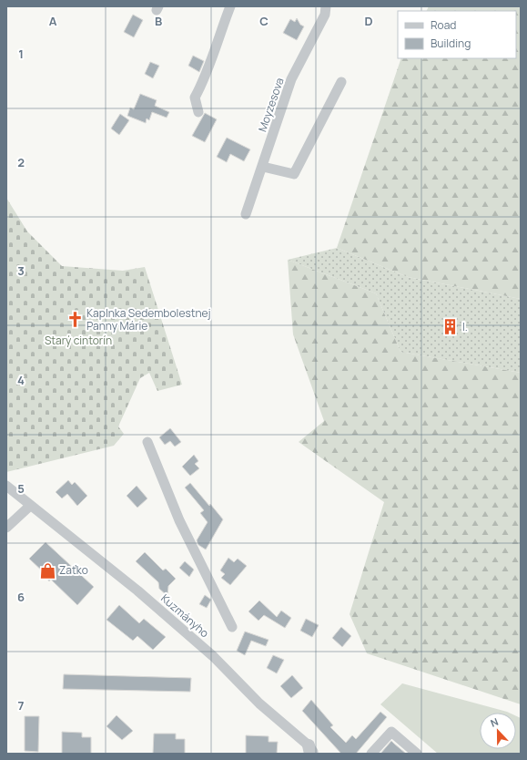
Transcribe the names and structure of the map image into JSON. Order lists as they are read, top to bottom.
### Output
{
  "streets": {
    "street": ["Moyzesova", "Kuzmányho"]
  },
  "parks": ["Starý cintorín"],
  "places": {
    "church": ["Kaplnka Sedembolestnej Panny Márie"],
    "building": ["I."],
    "shop": ["Zaťko"]
  },
  "legend": ["Road", "Building"],
  "north": "top",
  "grid": {
    "columns": [
      "A",
      "B",
      "C",
      "D"
    ],
    "rows": [
      "1",
      "2",
      "3",
      "4",
      "5",
      "6",
      "7"
    ]
  }
}
